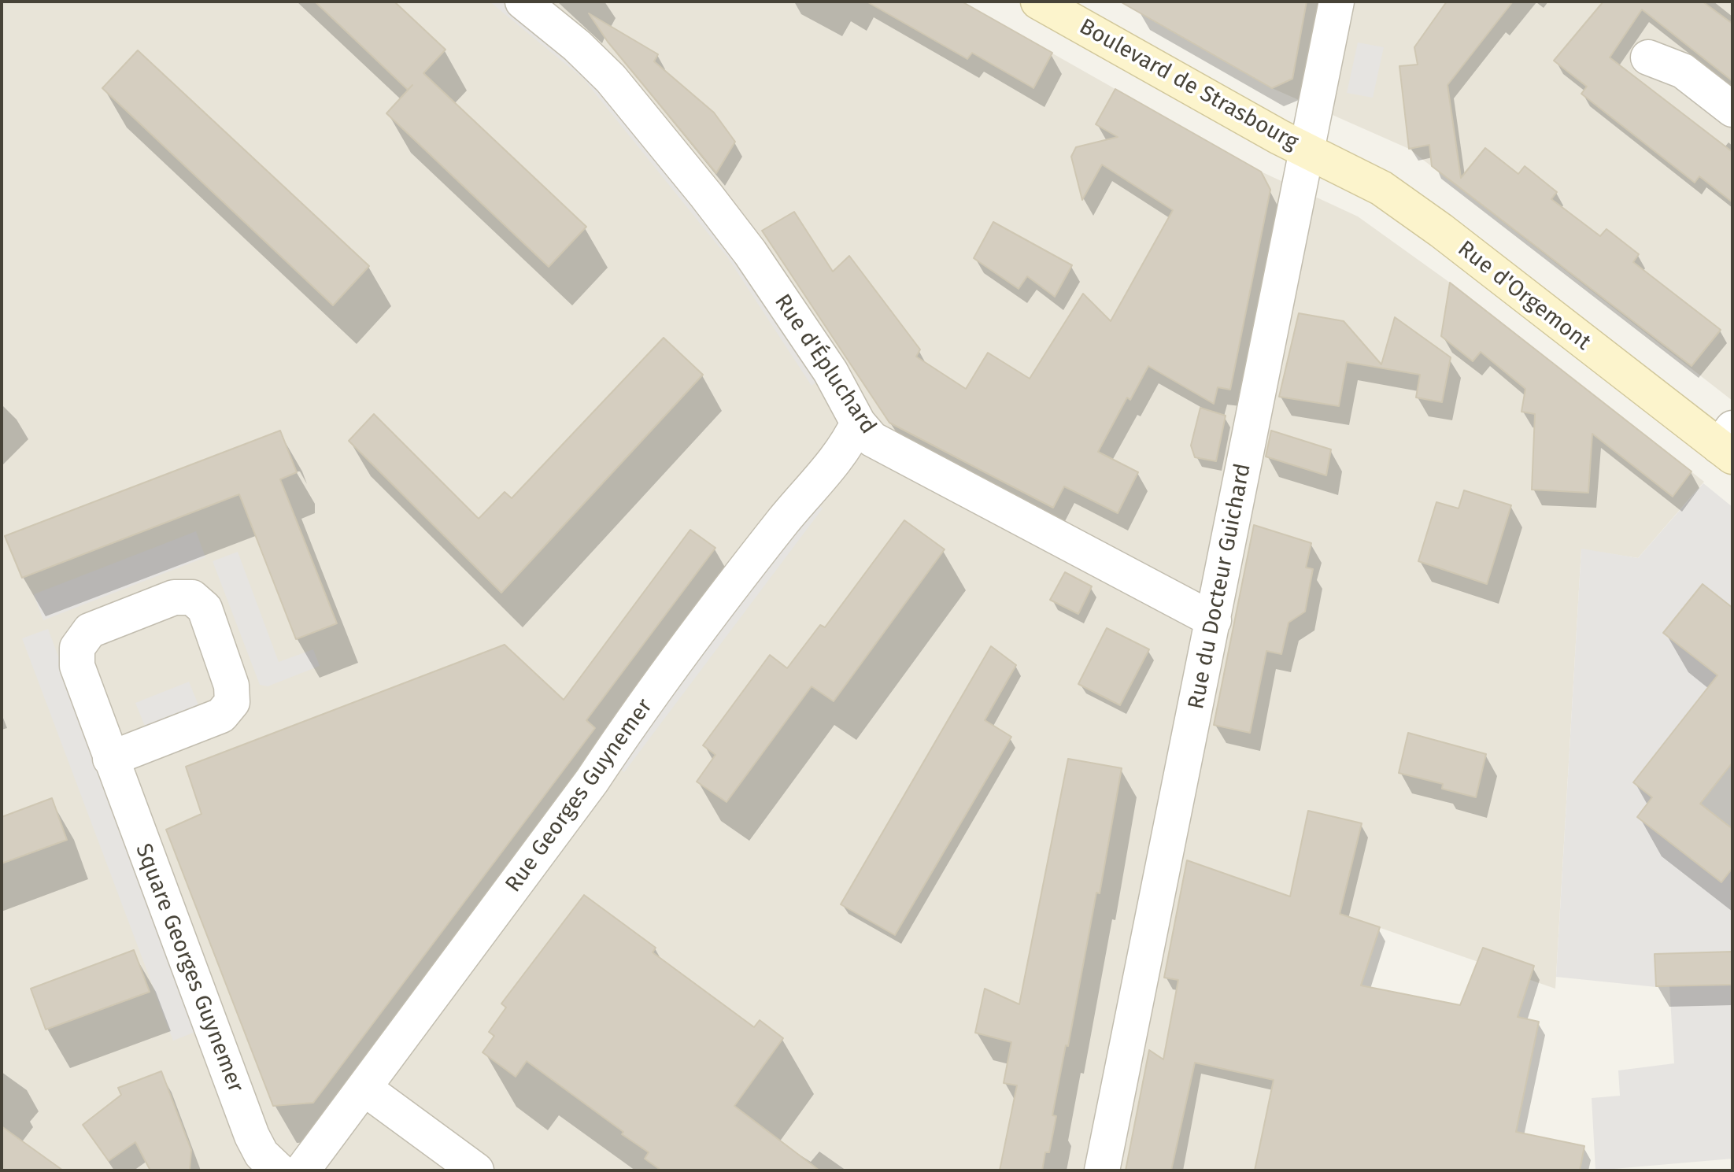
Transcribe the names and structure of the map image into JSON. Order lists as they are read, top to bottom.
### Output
{
  "streets": {
    "street": [
      "Boulevard de Strasbourg",
      "Rue d'Orgemont",
      "Rue d'Épluchard",
      "Rue du Docteur Guichard",
      "Rue Georges Guynemer",
      "Square Georges Guynemer"
    ]
  },
  "crossings": [
    ["Boulevard de Strasbourg", "Rue d'Orgemont"],
    ["Boulevard de Strasbourg", "Rue du Docteur Guichard"],
    ["Rue d'Orgemont", "Rue du Docteur Guichard"],
    ["Rue d'Épluchard", "Rue du Docteur Guichard"],
    ["Rue d'Épluchard", "Rue Georges Guynemer"]
  ]
}
